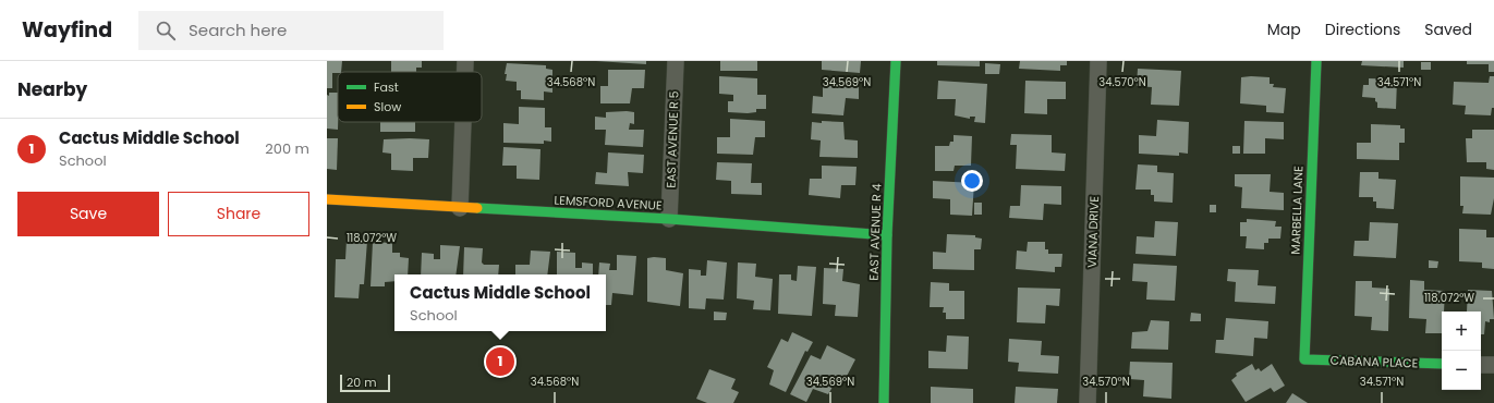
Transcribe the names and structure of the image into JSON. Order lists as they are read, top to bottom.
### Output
{
  "streets": {
    "street": [
      "EAST AVENUE R 5",
      "LEMSFORD AVENUE",
      "MARBELLA LANE",
      "EAST AVENUE R 4",
      "VIANA DRIVE",
      "CABANA PLACE"
    ]
  },
  "crossings": [
    ["EAST AVENUE R 5", "LEMSFORD AVENUE"],
    ["LEMSFORD AVENUE", "EAST AVENUE R 4"],
    ["MARBELLA LANE", "CABANA PLACE"]
  ],
  "legend": ["Fast", "Slow"],
  "scale_bar": "20 m",
  "page": {
    "header": "Wayfind",
    "search": "Search here",
    "nav": ["Map", "Directions", "Saved"],
    "heading": "Nearby",
    "list": [
      {
        "mark": "1",
        "name": "Cactus Middle School",
        "note": "School",
        "value": "200 m"
      }
    ],
    "buttons": ["Save", "Share"],
    "popup": ["Cactus Middle School", "School"],
    "map_buttons": ["+", "−"],
    "pins": "1",
    "scale": "20 m"
  },
  "coordinates": [
    "34.568°N",
    "34.569°N",
    "34.570°N",
    "34.571°N",
    "118.072°W"
  ]
}
